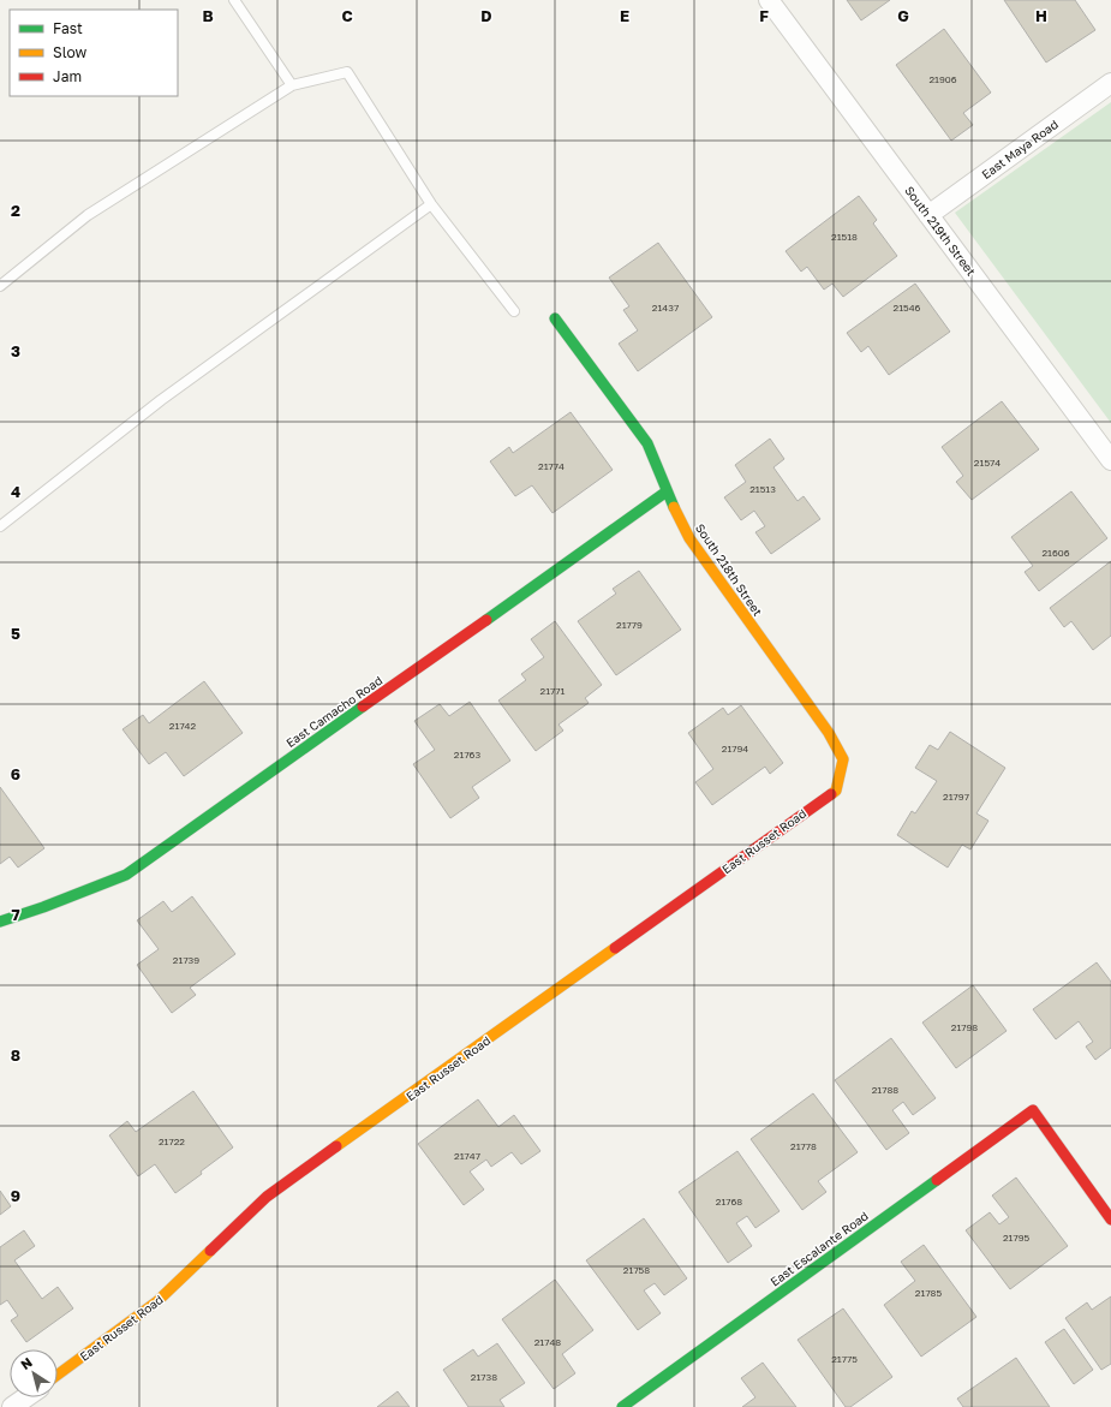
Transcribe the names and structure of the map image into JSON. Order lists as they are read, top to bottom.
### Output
{
  "streets": {
    "street": [
      "East Maya Road",
      "South 219th Street",
      "South 218th Street",
      "East Camacho Road",
      "East Russet Road",
      "East Escalante Road"
    ]
  },
  "crossings": [
    ["East Maya Road", "South 219th Street"],
    ["South 218th Street", "East Camacho Road"],
    ["South 218th Street", "East Russet Road"]
  ],
  "house_numbers": [
    "21906",
    "21518",
    "21437",
    "21546",
    "21574",
    "21774",
    "21513",
    "21606",
    "21779",
    "21771",
    "21742",
    "21794",
    "21763",
    "21797",
    "21739",
    "21798",
    "21788",
    "21722",
    "21778",
    "21747",
    "21768",
    "21795",
    "21758",
    "21785",
    "21748",
    "21775",
    "21738"
  ],
  "legend": ["Fast", "Slow", "Jam"],
  "north": "top left",
  "grid": {
    "columns": [
      "B",
      "C",
      "D",
      "E",
      "F",
      "G",
      "H"
    ],
    "rows": [
      "2",
      "3",
      "4",
      "5",
      "6",
      "7",
      "8",
      "9"
    ]
  }
}
